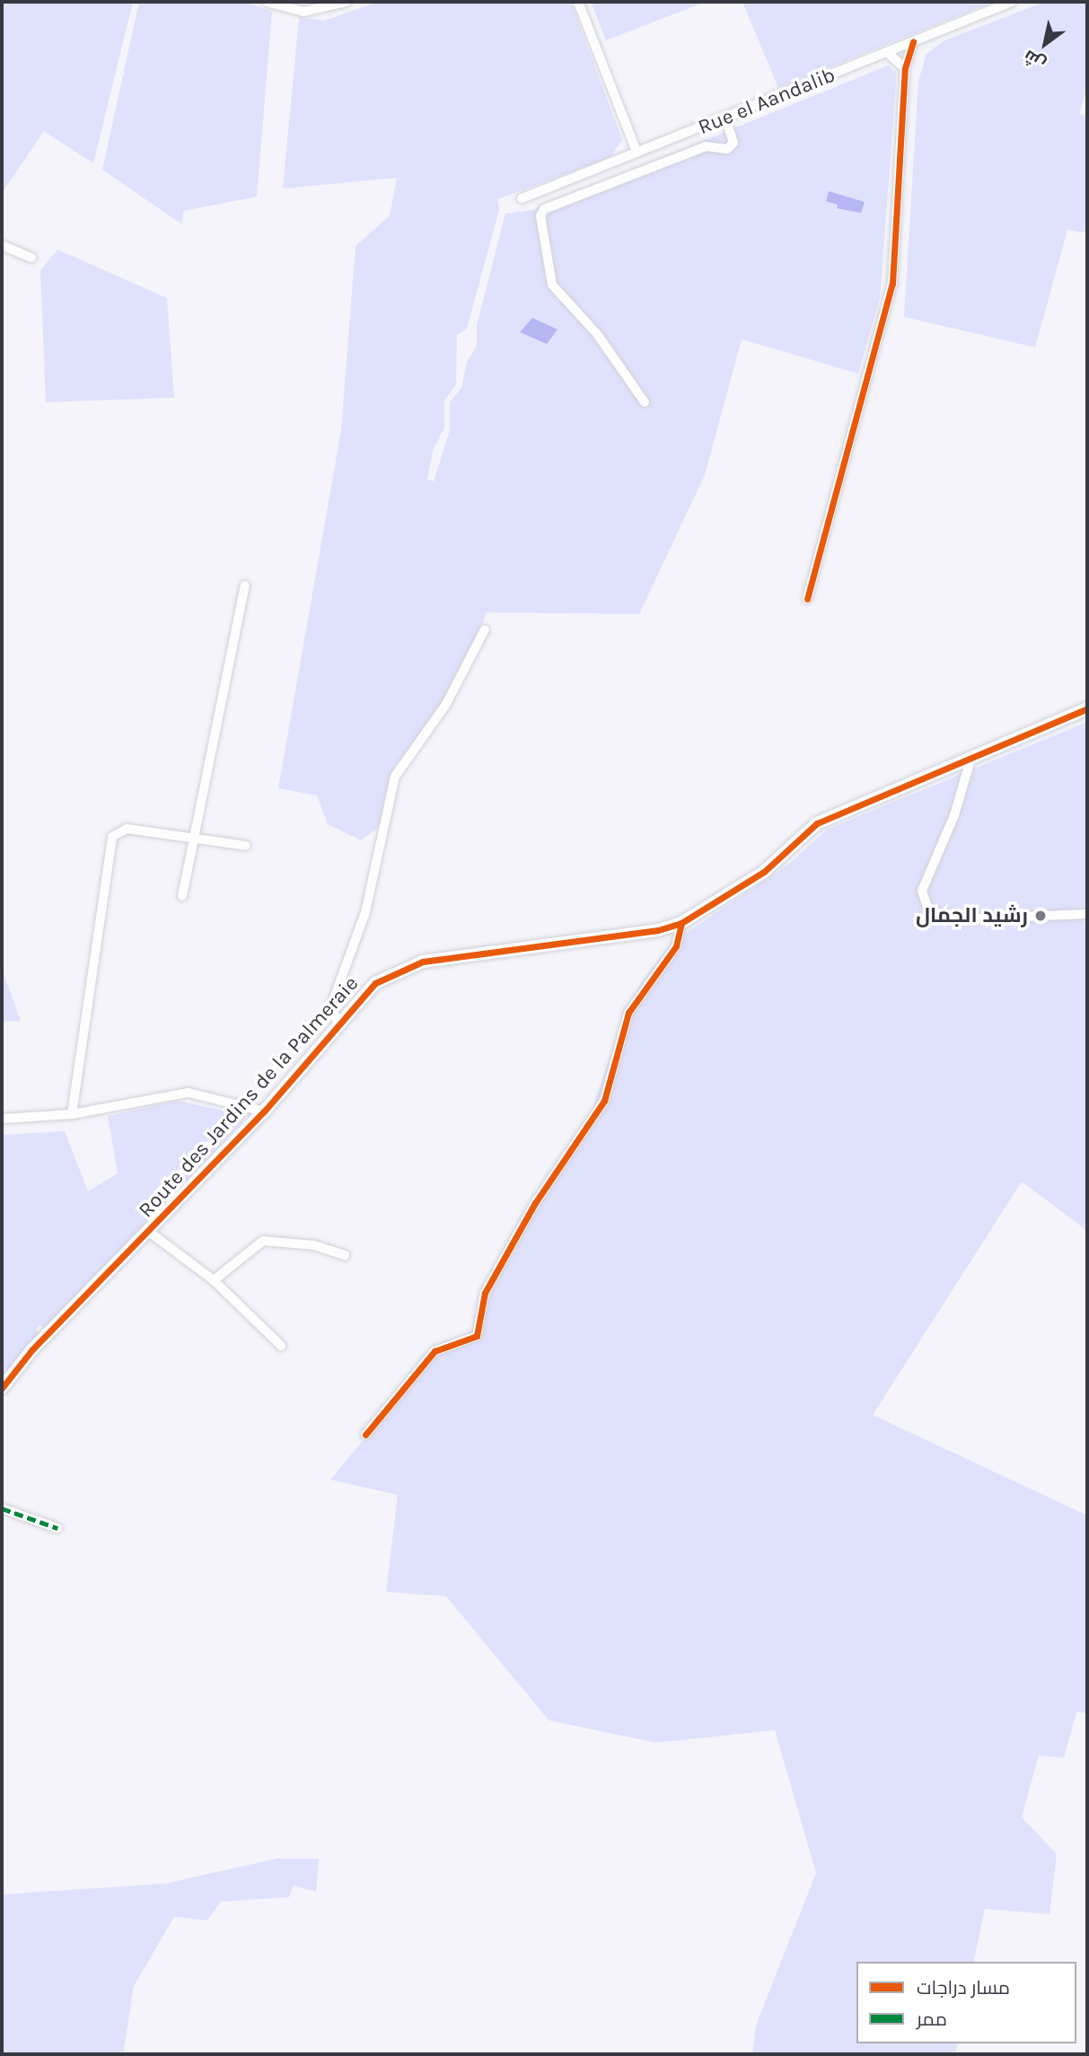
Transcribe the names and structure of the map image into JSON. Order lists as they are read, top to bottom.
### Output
{
  "streets": {
    "street": ["Rue el Aandalib", "Route des Jardins de la Palmeraie"]
  },
  "places": ["رشيد الجمال"],
  "legend": ["مسار دراجات", "ممر"],
  "north": "bottom left"
}
